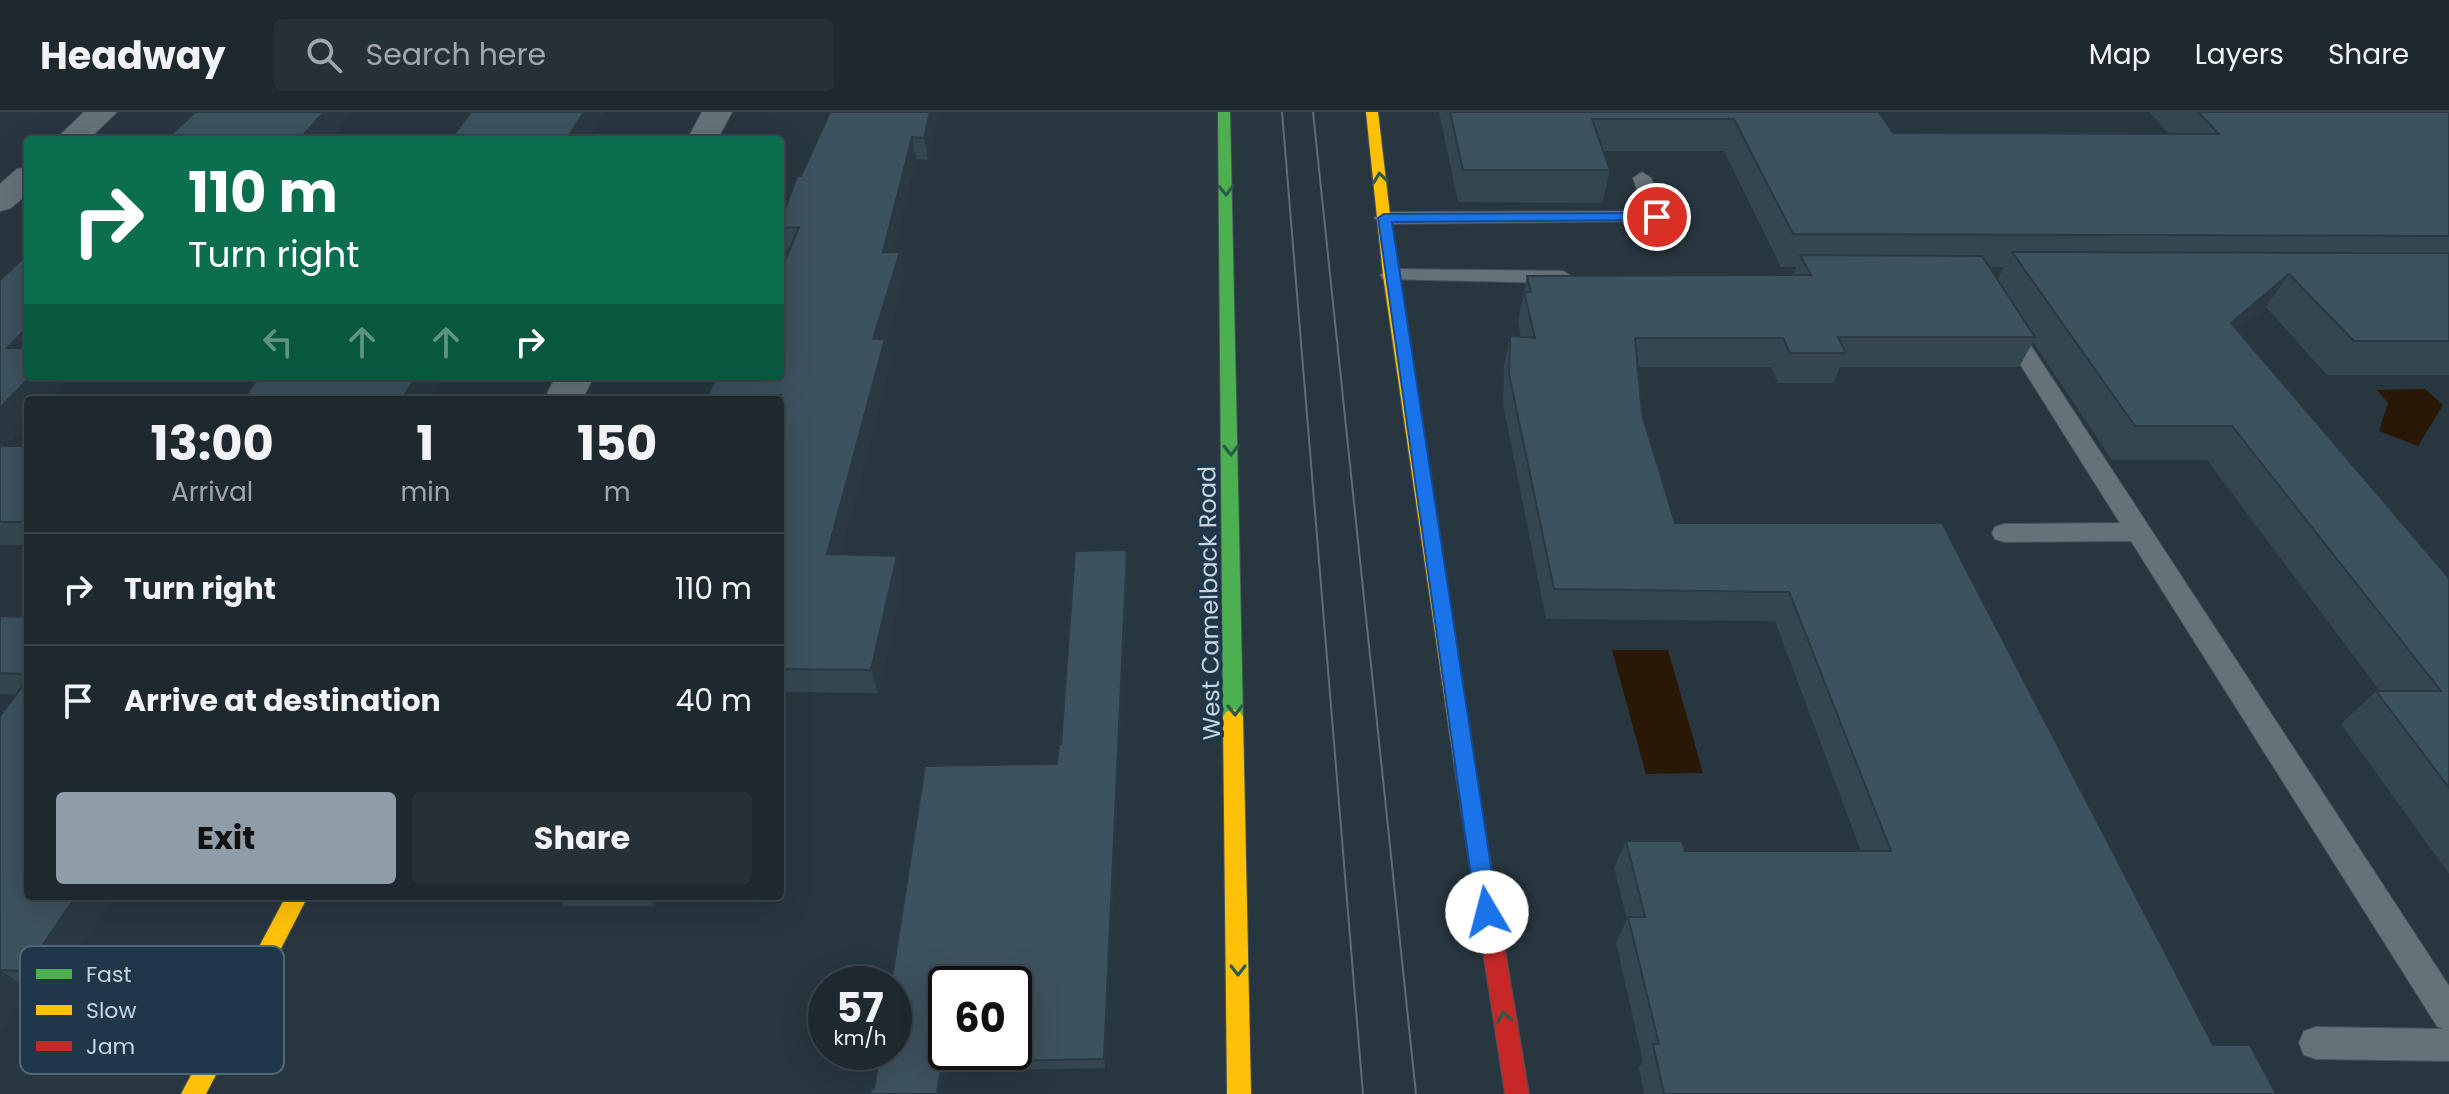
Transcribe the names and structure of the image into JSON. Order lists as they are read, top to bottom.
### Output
{
  "streets": {
    "main road": ["West Camelback Road"]
  },
  "one_way": ["West Camelback Road"],
  "legend": ["Fast", "Slow", "Jam"],
  "page": {
    "header": "Headway",
    "search": "Search here",
    "nav": ["Map", "Layers", "Share"],
    "turn": ["110 m", "Turn right"],
    "eta": [
      "13:00",
      "Arrival",
      "1",
      "min",
      "150",
      "m"
    ],
    "list": [
      {
        "name": "Turn right",
        "value": "110 m"
      },
      {
        "name": "Arrive at destination",
        "value": "40 m"
      }
    ],
    "buttons": ["Exit", "Share"],
    "speed": "57 km/h",
    "limit": "60"
  }
}
